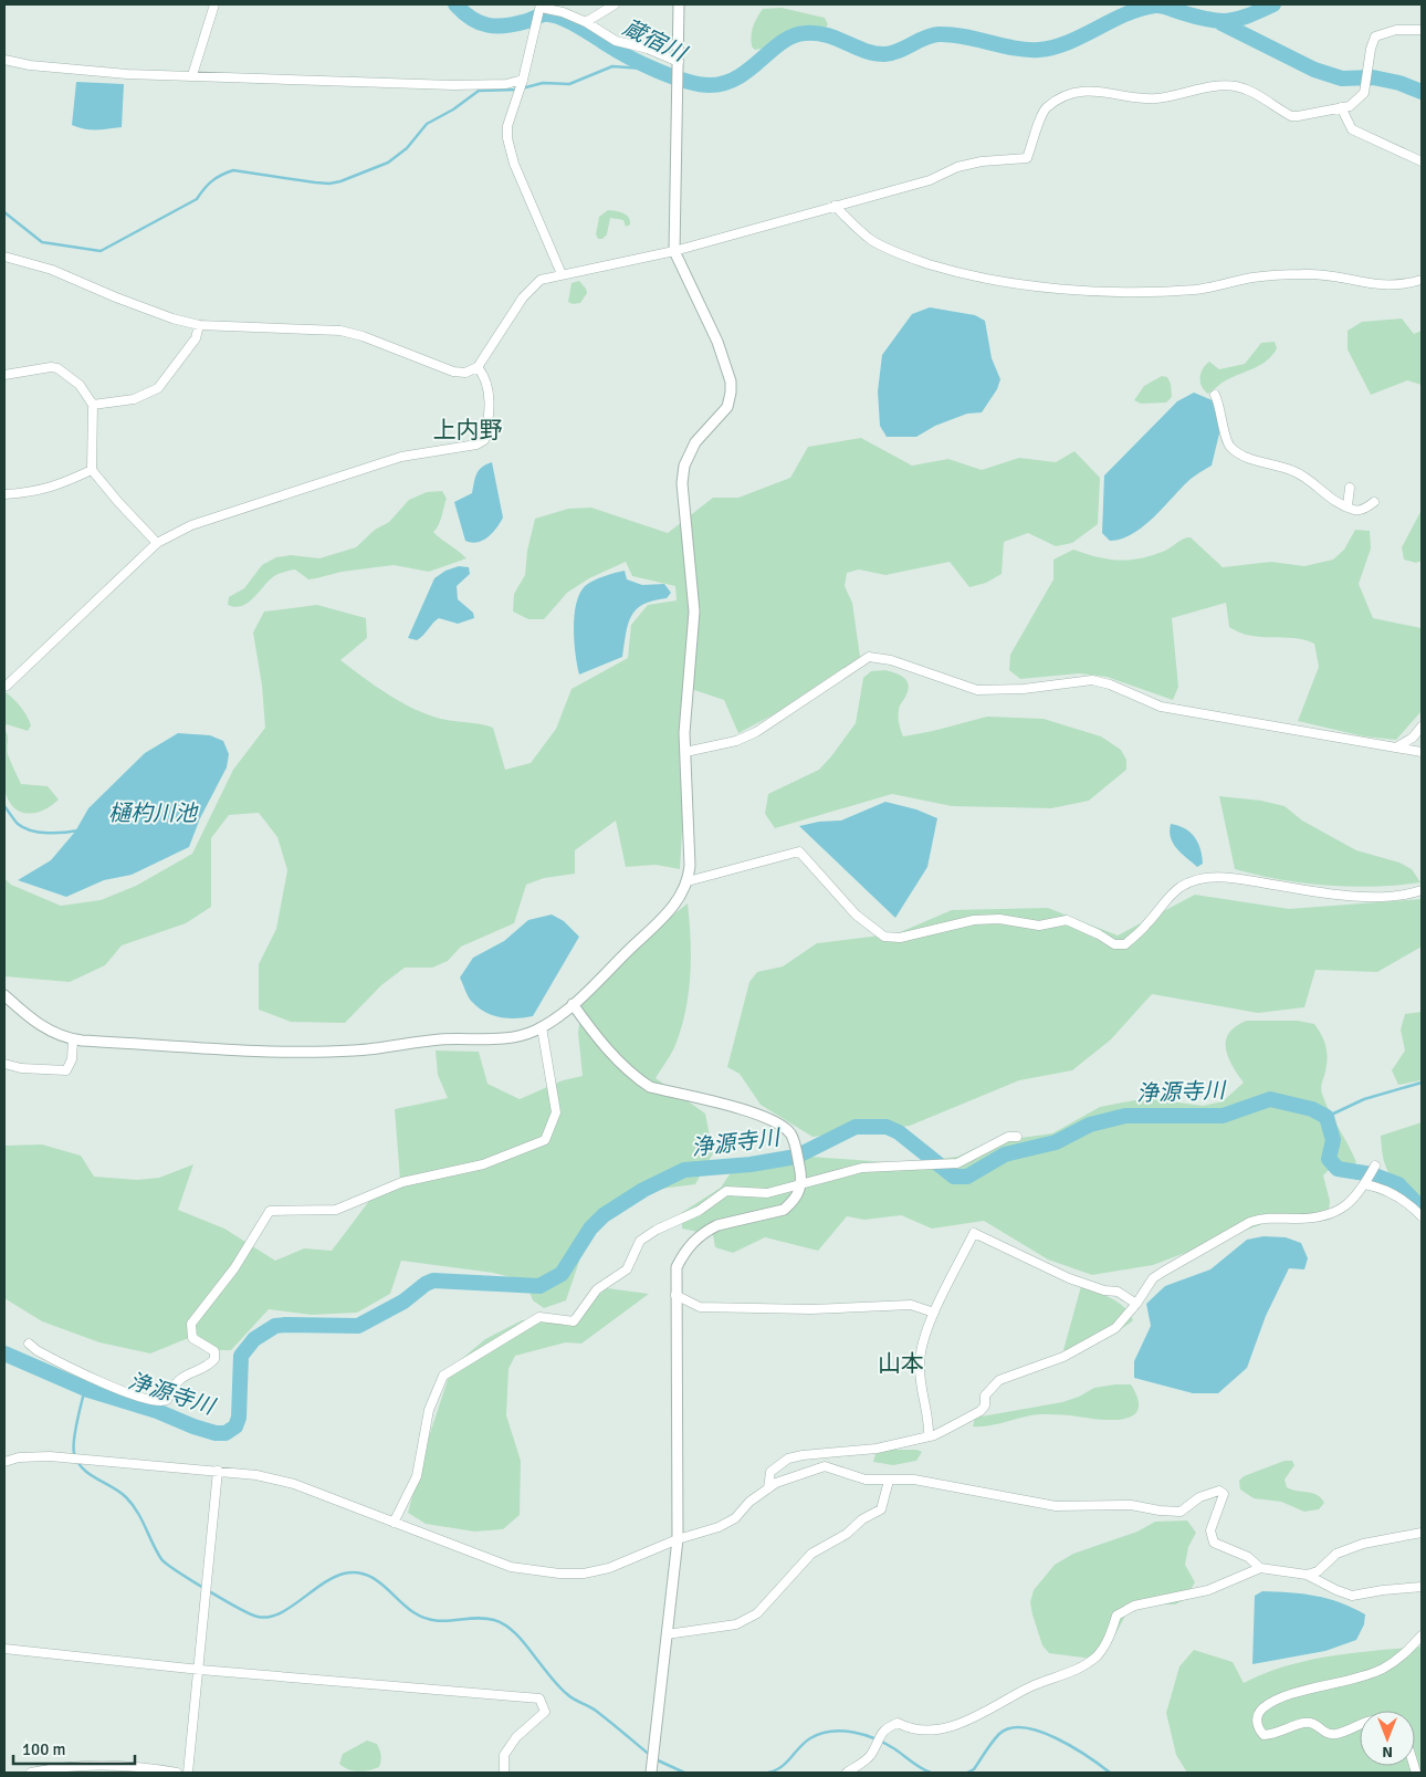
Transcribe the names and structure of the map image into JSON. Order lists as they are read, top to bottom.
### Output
{
  "districts": ["上内野", "山本"],
  "water": ["蔵宿川", "樋杓川池", "浄源寺川"],
  "scale_bar": "100 m",
  "north": "bottom"
}
